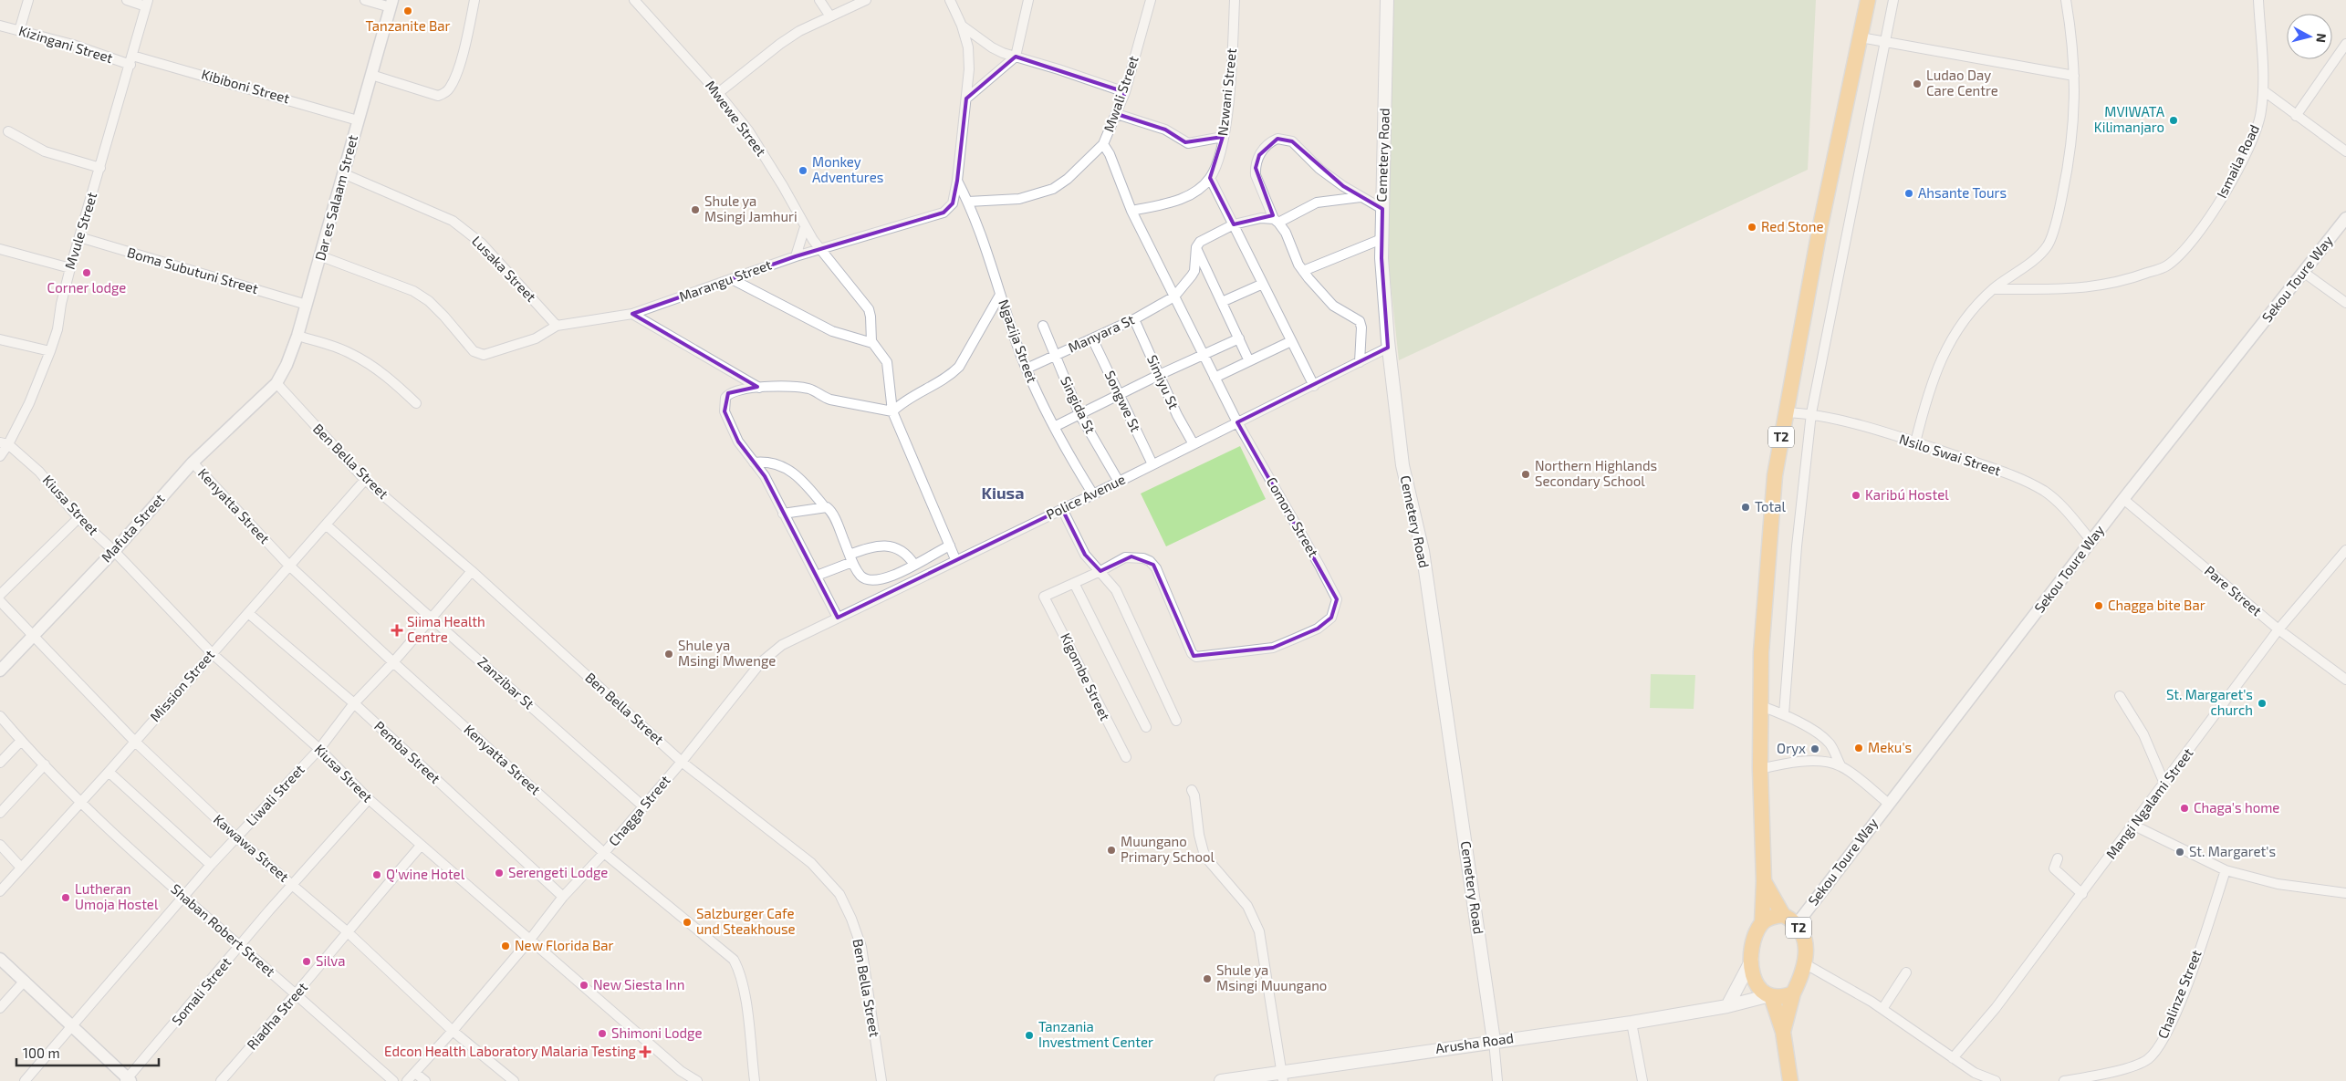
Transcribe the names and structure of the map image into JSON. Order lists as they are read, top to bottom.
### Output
{
  "streets": {
    "highway": ["T2"],
    "main road": ["Cemetery Road", "Arusha Road"],
    "street": [
      "Kizingani Street",
      "Kibiboni Street",
      "Nzwani Street",
      "Mwali Street",
      "Mwewe Street",
      "Ismaila Road",
      "Dar es Salaam Street",
      "Mvule Street",
      "Lusaka Street",
      "Boma Subutuni Street",
      "Sekou Toure Way",
      "Marangu Street",
      "Manyara St",
      "Ngazija Street",
      "Simiyu St",
      "Songwe St",
      "Singida St",
      "Nsilo Swai Street",
      "Ben Bella Street",
      "Police Avenue",
      "Kiusa Street",
      "Kenyatta Street",
      "Comoro Street",
      "Mafuta Street",
      "Pare Street",
      "Kigombe Street",
      "Zanzibar St",
      "Mission Street",
      "Pemba Street",
      "Liwali Street",
      "Mangi Ngalami Street",
      "Chagga Street",
      "Kawawa Street",
      "Shaban Robert Street",
      "Somali Street",
      "Chalinze Street",
      "Riadha Street"
    ]
  },
  "crossings": [
    ["Kizingani Street", "Mvule Street"],
    ["Kibiboni Street", "Dar es Salaam Street"],
    ["Kibiboni Street", "Mvule Street"],
    ["Nzwani Street", "Comoro Street"],
    ["Mwali Street", "Ngazija Street"],
    ["Mwali Street", "Comoro Street"],
    ["Mwewe Street", "Marangu Street"],
    ["Cemetery Road", "Police Avenue"],
    ["Cemetery Road", "Arusha Road"],
    ["Dar es Salaam Street", "Lusaka Street"],
    ["Dar es Salaam Street", "Boma Subutuni Street"],
    ["Dar es Salaam Street", "Marangu Street"],
    ["Dar es Salaam Street", "Ben Bella Street"],
    ["Dar es Salaam Street", "Mafuta Street"],
    ["Mvule Street", "Boma Subutuni Street"],
    ["Mvule Street", "Kiusa Street"],
    ["Lusaka Street", "Marangu Street"],
    ["Sekou Toure Way", "T2"],
    ["Sekou Toure Way", "Nsilo Swai Street"],
    ["Sekou Toure Way", "Pare Street"],
    ["Sekou Toure Way", "Arusha Road"],
    ["Marangu Street", "Ngazija Street"],
    ["Manyara St", "Ngazija Street"],
    ["Manyara St", "Simiyu St"],
    ["Manyara St", "Songwe St"],
    ["Manyara St", "Singida St"],
    ["Manyara St", "Comoro Street"],
    ["Ngazija Street", "Police Avenue"],
    ["Simiyu St", "Police Avenue"],
    ["Songwe St", "Police Avenue"],
    ["Singida St", "Police Avenue"],
    ["T2", "Nsilo Swai Street"],
    ["T2", "Arusha Road"],
    ["Ben Bella Street", "Mafuta Street"],
    ["Ben Bella Street", "Mission Street"],
    ["Ben Bella Street", "Liwali Street"],
    ["Ben Bella Street", "Chagga Street"],
    ["Police Avenue", "Comoro Street"],
    ["Police Avenue", "Chagga Street"],
    ["Kiusa Street", "Mafuta Street"],
    ["Kiusa Street", "Mission Street"],
    ["Kiusa Street", "Liwali Street"],
    ["Kiusa Street", "Chagga Street"],
    ["Kiusa Street", "Somali Street"],
    ["Kiusa Street", "Riadha Street"],
    ["Kenyatta Street", "Mafuta Street"],
    ["Kenyatta Street", "Mission Street"],
    ["Kenyatta Street", "Liwali Street"],
    ["Kenyatta Street", "Chagga Street"],
    ["Mafuta Street", "Kawawa Street"],
    ["Pare Street", "Mangi Ngalami Street"],
    ["Zanzibar St", "Mission Street"],
    ["Zanzibar St", "Liwali Street"],
    ["Zanzibar St", "Chagga Street"],
    ["Mission Street", "Pemba Street"],
    ["Mission Street", "Kawawa Street"],
    ["Mission Street", "Shaban Robert Street"],
    ["Pemba Street", "Liwali Street"],
    ["Pemba Street", "Chagga Street"],
    ["Liwali Street", "Kawawa Street"],
    ["Liwali Street", "Shaban Robert Street"],
    ["Chagga Street", "Kawawa Street"],
    ["Kawawa Street", "Somali Street"],
    ["Kawawa Street", "Riadha Street"],
    ["Shaban Robert Street", "Somali Street"],
    ["Shaban Robert Street", "Riadha Street"]
  ],
  "districts": ["Kiusa"],
  "places": {
    "other": [
      "Tanzanite Bar",
      "Ludao Day Care Centre",
      "MVIWATA Kilimanjaro",
      "Monkey Adventures",
      "Ahsante Tours",
      "Shule ya Msingi Jamhuri",
      "Red Stone",
      "Corner lodge",
      "Northern Highlands Secondary School",
      "Karibú Hostel",
      "Total",
      "Chagga bite Bar",
      "Shule ya Msingi Mwenge",
      "St. Margaret's church",
      "Meku's",
      "Oryx",
      "Chaga's home",
      "Muungano Primary School",
      "St. Margaret's",
      "Serengeti Lodge",
      "Q'wine Hotel",
      "Lutheran Umoja Hostel",
      "Salzburger Cafe und Steakhouse",
      "New Florida Bar",
      "Silva",
      "Shule ya Msingi Muungano",
      "New Siesta Inn",
      "Shimoni Lodge",
      "Tanzania Investment Center"
    ],
    "health": ["Siima Health Centre", "Edcon Health Laboratory Malaria Testing"]
  },
  "scale_bar": "100 m",
  "north": "right"
}
